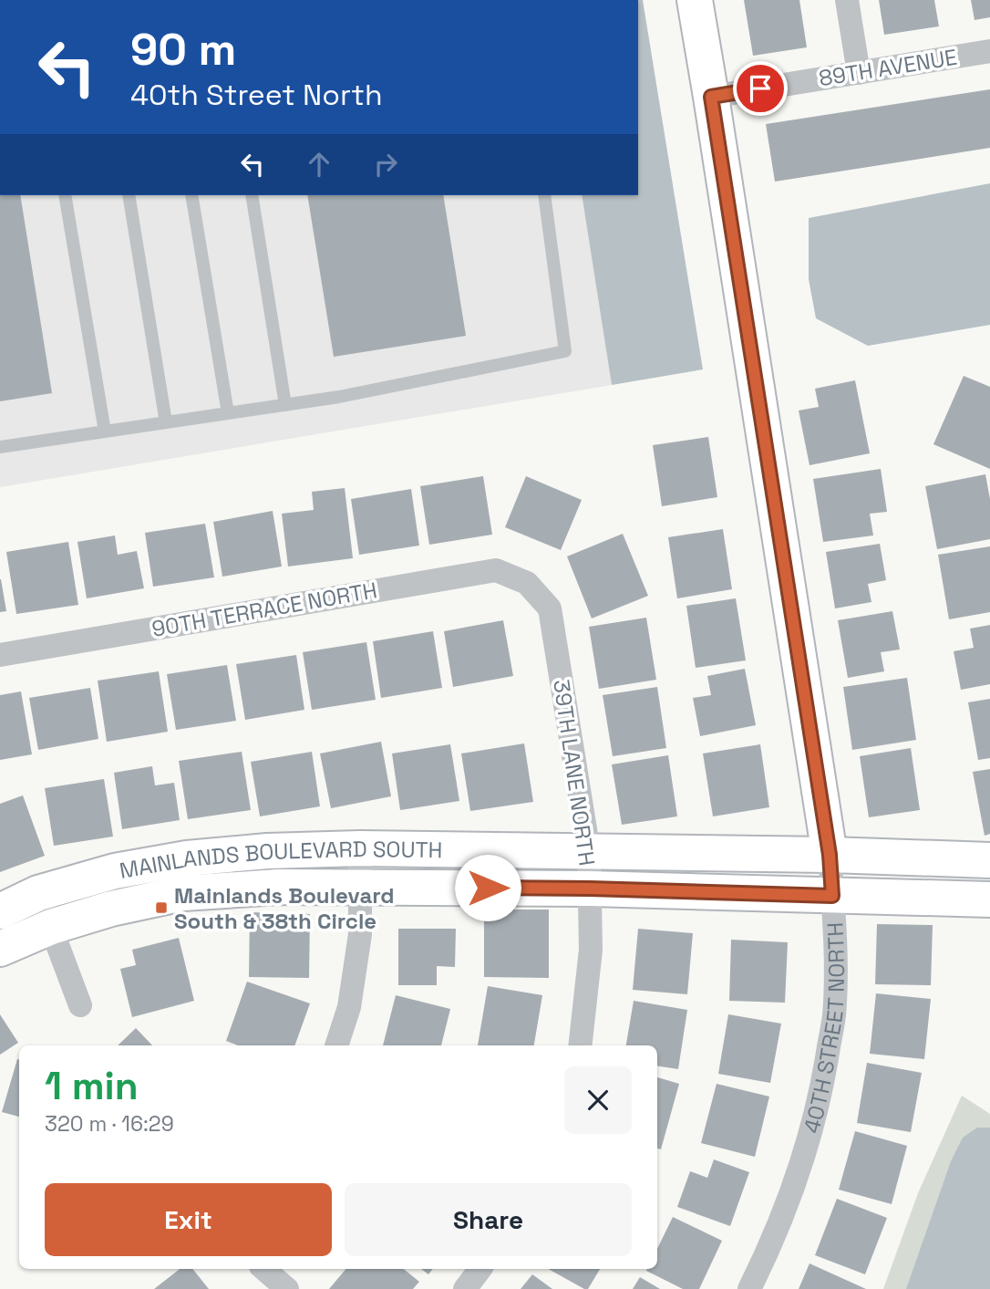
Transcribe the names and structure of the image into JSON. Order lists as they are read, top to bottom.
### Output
{
  "streets": {
    "street": [
      "89TH AVENUE",
      "90TH TERRACE NORTH",
      "39TH LANE NORTH",
      "MAINLANDS BOULEVARD SOUTH",
      "40TH STREET NORTH"
    ]
  },
  "crossings": [
    ["89TH AVENUE", "40TH STREET NORTH"],
    ["90TH TERRACE NORTH", "39TH LANE NORTH"],
    ["39TH LANE NORTH", "MAINLANDS BOULEVARD SOUTH"],
    ["MAINLANDS BOULEVARD SOUTH", "40TH STREET NORTH"]
  ],
  "places": {
    "transit": ["Mainlands Boulevard South & 38th Circle"]
  },
  "page": {
    "turn": ["90 m", "40th Street North"],
    "heading": ["1 min", "320 m · 16:29"],
    "buttons": ["Exit", "Share"]
  }
}
